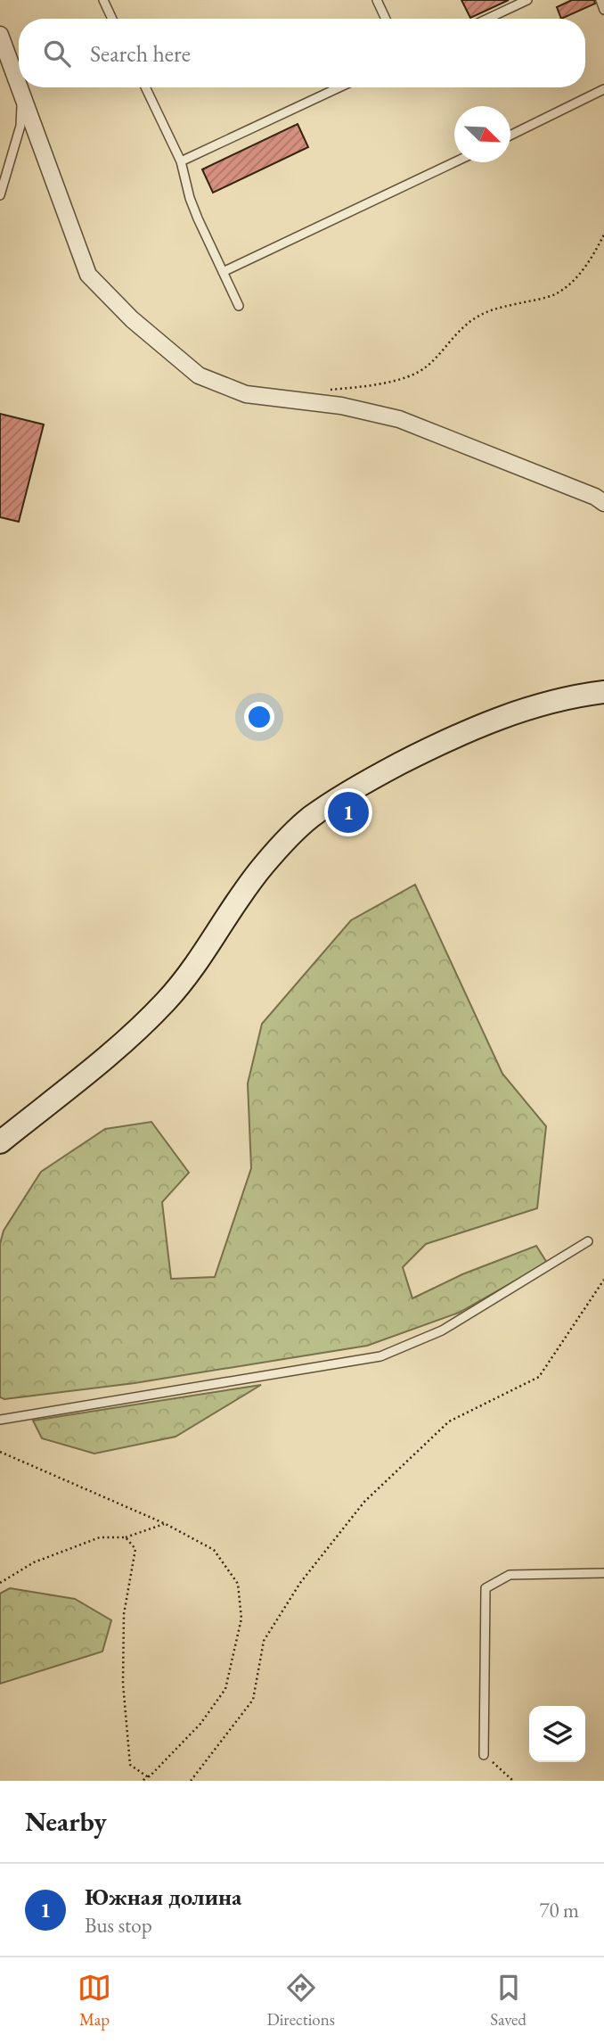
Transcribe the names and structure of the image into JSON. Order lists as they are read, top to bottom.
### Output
{
  "north": "bottom right",
  "page": {
    "search": "Search here",
    "pins": "1",
    "heading": "Nearby",
    "list": [
      {
        "mark": "1",
        "name": "Южная долина",
        "note": "Bus stop",
        "value": "70 m"
      }
    ],
    "nav": ["Map", "Directions", "Saved"]
  }
}
